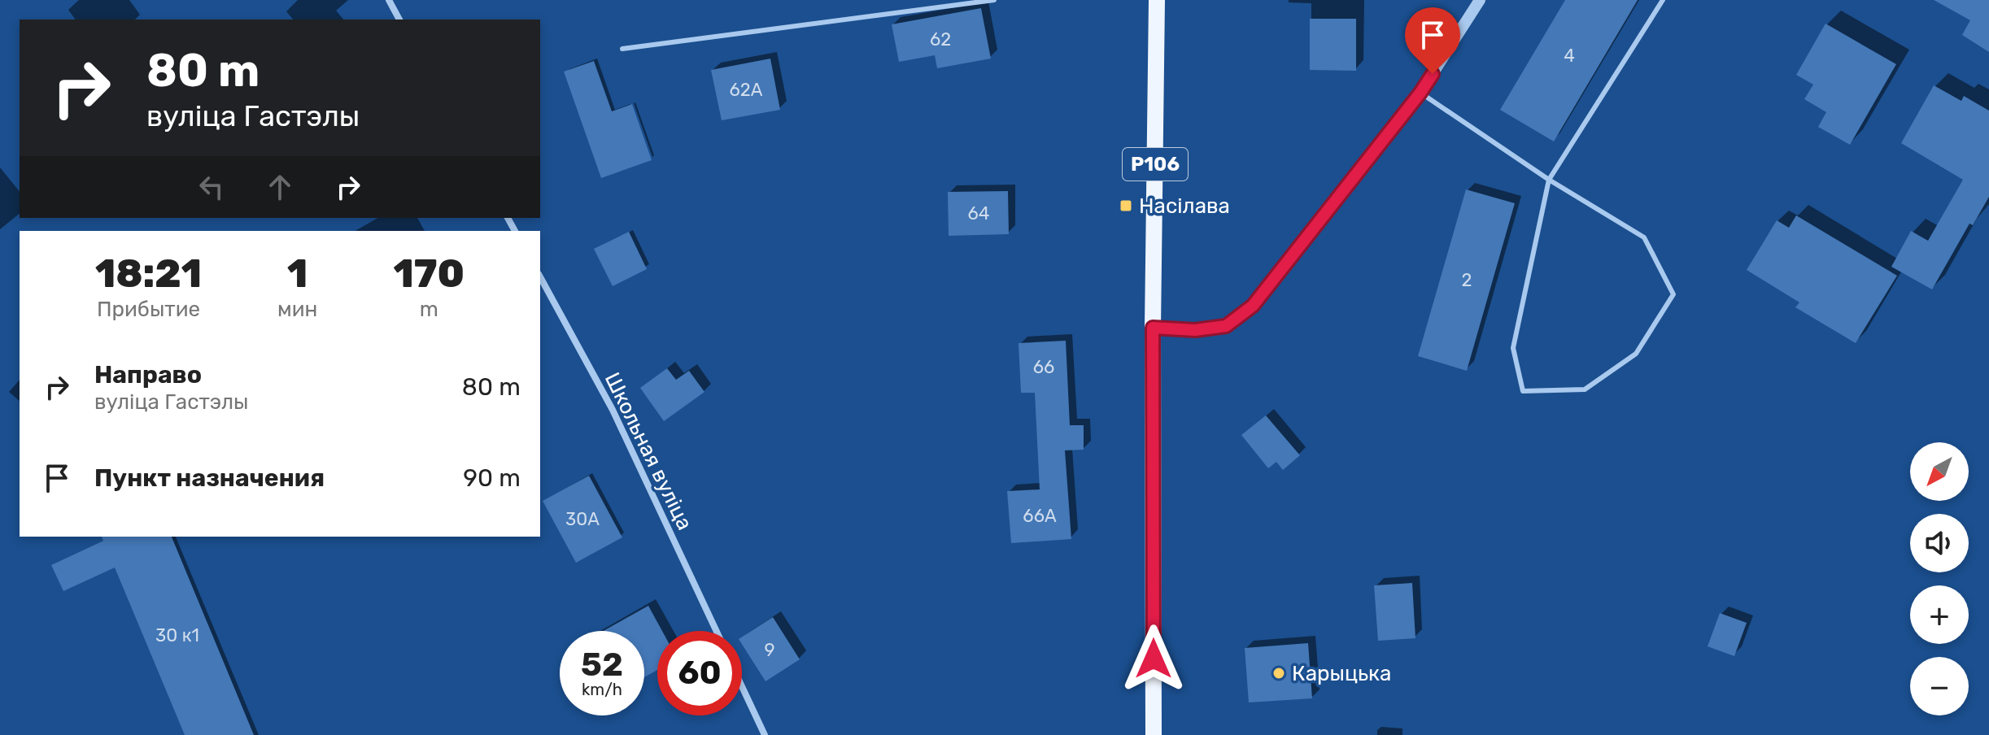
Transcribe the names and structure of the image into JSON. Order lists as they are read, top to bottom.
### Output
{
  "streets": {
    "main road": ["Р106"],
    "street": ["Школьная вуліца"]
  },
  "places": {
    "transit": ["Насілава"],
    "other": ["Карыцька"]
  },
  "house_numbers": [
    "62",
    "4",
    "62А",
    "64",
    "2",
    "66",
    "66А",
    "30А",
    "30 к1",
    "9"
  ],
  "north": "bottom left",
  "page": {
    "turn": ["80 m", "вуліца Гастэлы"],
    "eta": [
      "18:21",
      "Прибытие",
      "1",
      "мин",
      "170",
      "m"
    ],
    "list": [
      {
        "name": "Направо",
        "note": "вуліца Гастэлы",
        "value": "80 m"
      },
      {
        "name": "Пункт назначения",
        "value": "90 m"
      }
    ],
    "map_buttons": ["+", "−"],
    "speed": "52 km/h",
    "limit": "60"
  }
}
